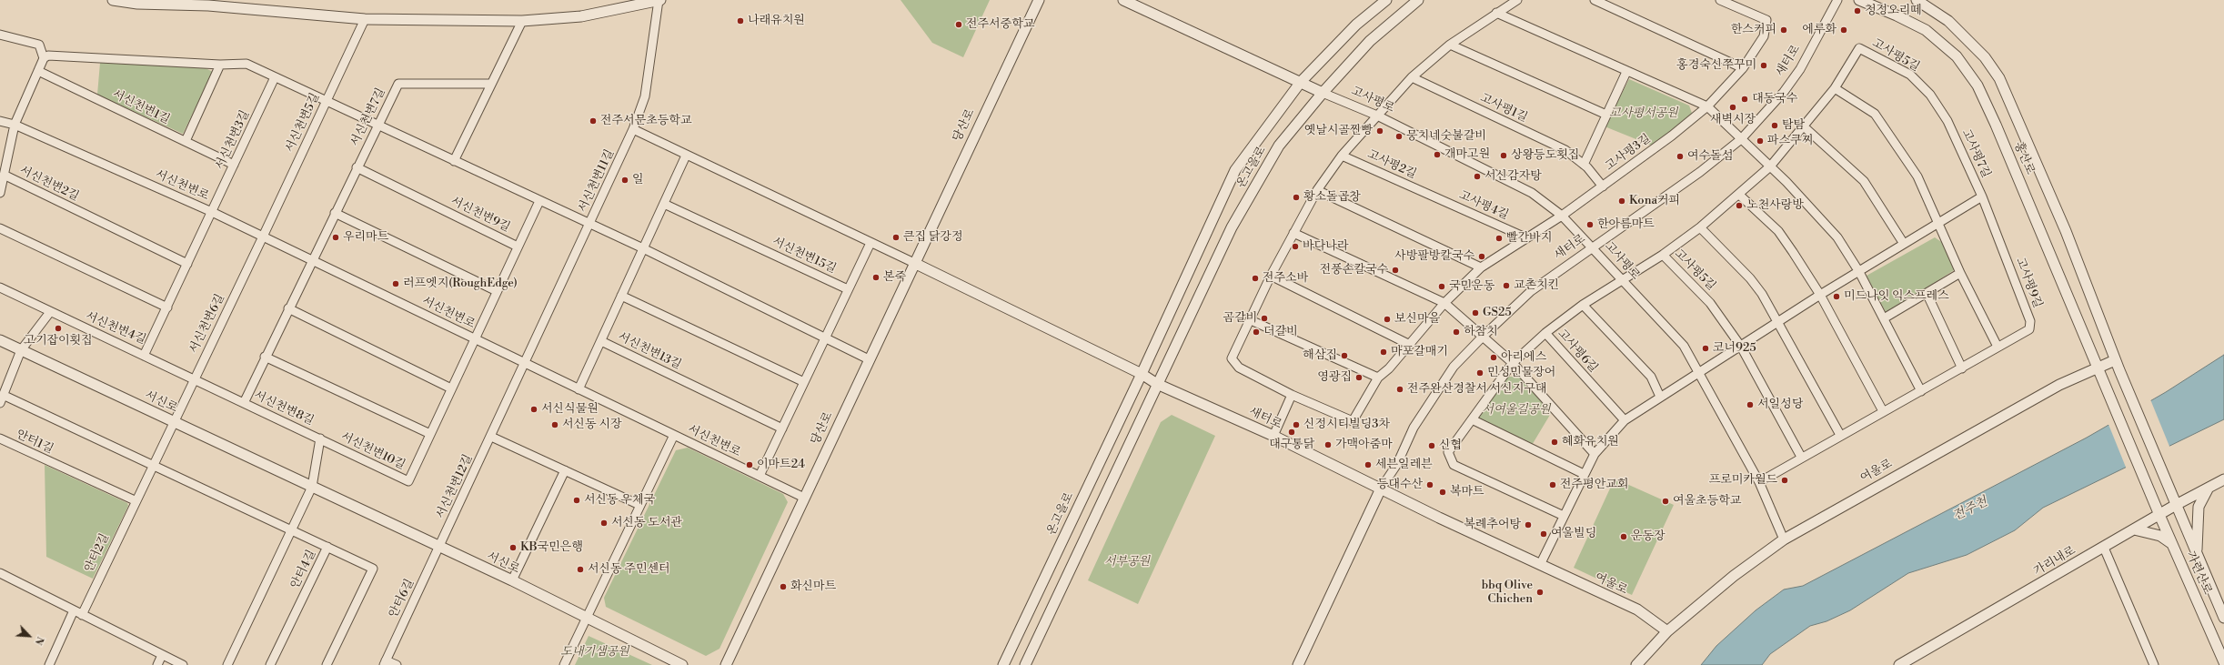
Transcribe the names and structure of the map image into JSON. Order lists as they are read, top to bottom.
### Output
{
  "streets": {
    "street": [
      "고사평5길",
      "새터로",
      "고사평로",
      "서신천변1길",
      "고사평1길",
      "서신천변7길",
      "서신천변5길",
      "당산로",
      "서신천변3길",
      "고사평3길",
      "고사평7길",
      "홍산로",
      "고사평2길",
      "온고을로",
      "서신천변11길",
      "서신천변2길",
      "서신천변로",
      "고사평4길",
      "서신천변9길",
      "서신천변15길",
      "고사평9길",
      "서신천변6길",
      "서신천변4길",
      "서신천변13길",
      "고사평6길",
      "서신로",
      "서신천변8길",
      "안터1길",
      "서신천변10길",
      "여울로",
      "서신천변12길",
      "안터2길",
      "가리내로",
      "안터4길",
      "가련산로",
      "안터6길"
    ]
  },
  "crossings": [
    ["고사평5길", "고사평로"],
    ["고사평5길", "고사평7길"],
    ["고사평5길", "고사평6길"],
    ["새터로", "고사평로"],
    ["새터로", "고사평7길"],
    ["새터로", "온고을로"],
    ["새터로", "여울로"],
    ["고사평로", "고사평3길"],
    ["고사평로", "고사평7길"],
    ["고사평로", "고사평2길"],
    ["고사평로", "온고을로"],
    ["고사평로", "고사평9길"],
    ["고사평로", "고사평6길"],
    ["고사평로", "여울로"],
    ["서신천변1길", "서신천변3길"],
    ["고사평1길", "고사평3길"],
    ["서신천변7길", "서신천변로"],
    ["서신천변7길", "서신천변9길"],
    ["서신천변7길", "서신천변8길"],
    ["서신천변5길", "서신천변로"],
    ["서신천변5길", "서신천변6길"],
    ["당산로", "서신천변로"],
    ["서신천변3길", "서신천변로"],
    ["서신천변3길", "서신천변4길"],
    ["고사평7길", "고사평9길"],
    ["고사평7길", "고사평6길"],
    ["고사평7길", "여울로"],
    ["홍산로", "여울로"],
    ["홍산로", "가련산로"],
    ["고사평2길", "고사평4길"],
    ["서신천변11길", "서신천변로"],
    ["서신천변11길", "서신천변12길"],
    ["서신천변2길", "서신천변로"],
    ["서신천변2길", "서신천변4길"],
    ["서신천변로", "서신천변9길"],
    ["서신천변로", "서신천변6길"],
    ["서신천변로", "서신천변4길"],
    ["서신천변로", "서신천변13길"],
    ["서신천변로", "서신천변8길"],
    ["서신천변로", "서신천변10길"],
    ["서신천변로", "서신천변12길"],
    ["서신천변9길", "서신천변10길"],
    ["서신천변15길", "서신천변13길"],
    ["서신천변6길", "서신로"],
    ["서신천변6길", "안터2길"],
    ["서신로", "서신천변12길"],
    ["서신로", "안터2길"],
    ["서신로", "안터6길"],
    ["서신천변8길", "서신천변10길"],
    ["안터1길", "안터2길"],
    ["서신천변12길", "안터6길"],
    ["가리내로", "가련산로"]
  ],
  "water": ["전주천"],
  "parks": [
    "고사평서공원",
    "서여울길공원",
    "서부공원",
    "도내기샘공원"
  ],
  "places": [
    "청정오리떼",
    "나래유치원",
    "전주서중학교",
    "한스커피",
    "에루화",
    "홍경숙신쭈꾸미",
    "대동국수",
    "새벽시장",
    "전주서문초등학교",
    "탐탐",
    "옛날시골찐빵",
    "뭉치네숫불갈비",
    "파스쿠찌",
    "개마고원",
    "상왕등도횟집",
    "여수돌섬",
    "서신감자탕",
    "일",
    "황소돌곱창",
    "Kona커피",
    "노천사랑방",
    "한아름마트",
    "우리마트",
    "큰집 닭강정",
    "빨간바지",
    "바다나라",
    "사방팔방칼국수",
    "전풍손칼국수",
    "본죽",
    "전주소바",
    "러프엣지(RoughEdge)",
    "교촌치킨",
    "국민운동",
    "미드나잇 익스프레스",
    "GS25",
    "곰갈비",
    "보신마을",
    "고기잡이횟집",
    "더갈비",
    "하참치",
    "코너925",
    "마포갈매기",
    "해삼집",
    "아리에스",
    "민성민물장어",
    "영광집",
    "전주완산경찰서 서신지구대",
    "서일성당",
    "서신식물원",
    "서신동 시장",
    "신정시티빌딩3차",
    "대구통닭",
    "혜화유치원",
    "가맥아줌마",
    "신협",
    "이마트24",
    "세븐일레븐",
    "프로미카월드",
    "등대수산",
    "전주평안교회",
    "복마트",
    "서신동 우체국",
    "여울초등학교",
    "서신동 도서관",
    "복례추어탕",
    "여울빌딩",
    "운동장",
    "KB국민은행",
    "서신동 주민센터",
    "화신마트",
    "bbq Olive Chichen"
  ],
  "north": "bottom right"
}
